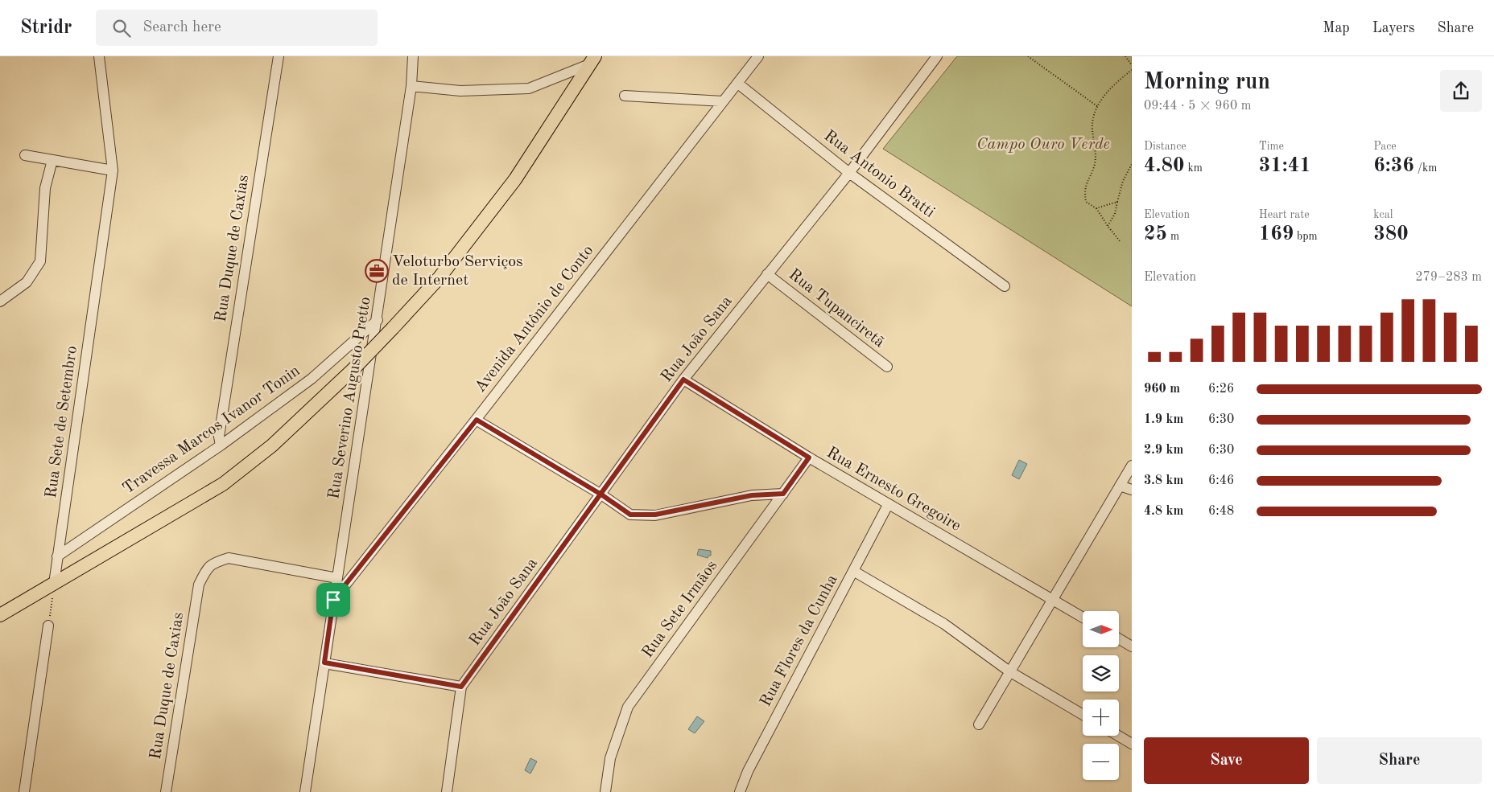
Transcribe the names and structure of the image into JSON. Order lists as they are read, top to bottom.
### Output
{
  "streets": {
    "street": [
      "Rua Antonio Bratti",
      "Rua Duque de Caxias",
      "Rua Tupanciretã",
      "Avenida Antônio de Conto",
      "Rua João Sana",
      "Rua Severino Augusto Pretto",
      "Rua Sete de Setembro",
      "Travessa Marcos Ivanor Tonin",
      "Rua Ernesto Gregoire",
      "Rua Sete Irmãos",
      "Rua Flores da Cunha"
    ]
  },
  "crossings": [
    ["Rua Antonio Bratti", "Avenida Antônio de Conto"],
    ["Rua Antonio Bratti", "Rua João Sana"],
    ["Rua Duque de Caxias", "Rua Severino Augusto Pretto"],
    ["Rua Duque de Caxias", "Travessa Marcos Ivanor Tonin"],
    ["Rua Tupanciretã", "Rua João Sana"],
    ["Avenida Antônio de Conto", "Rua Severino Augusto Pretto"],
    ["Rua João Sana", "Rua Ernesto Gregoire"],
    ["Rua Severino Augusto Pretto", "Travessa Marcos Ivanor Tonin"],
    ["Rua Sete de Setembro", "Travessa Marcos Ivanor Tonin"],
    ["Rua Ernesto Gregoire", "Rua Sete Irmãos"],
    ["Rua Ernesto Gregoire", "Rua Flores da Cunha"]
  ],
  "parks": ["Campo Ouro Verde"],
  "places": {
    "office": ["Veloturbo Serviços de Internet"]
  },
  "north": "right",
  "page": {
    "header": "Stridr",
    "search": "Search here",
    "nav": ["Map", "Layers", "Share"],
    "heading": ["Morning run", "09:44 · 5 × 960 m"],
    "stats": [
      ["Distance", "4.80 km"],
      ["Time", "31:41"],
      ["Pace", "6:36 /km"],
      ["Elevation", "25 m"],
      ["Heart rate", "169 bpm"],
      ["kcal", "380"]
    ],
    "chart": ["Elevation", "279–283 m"],
    "list": [
      {
        "name": "960 m",
        "note": "6:26"
      },
      {
        "name": "1.9 km",
        "note": "6:30"
      },
      {
        "name": "2.9 km",
        "note": "6:30"
      },
      {
        "name": "3.8 km",
        "note": "6:46"
      },
      {
        "name": "4.8 km",
        "note": "6:48"
      }
    ],
    "map_buttons": ["+", "−"],
    "buttons": ["Save", "Share"]
  }
}
